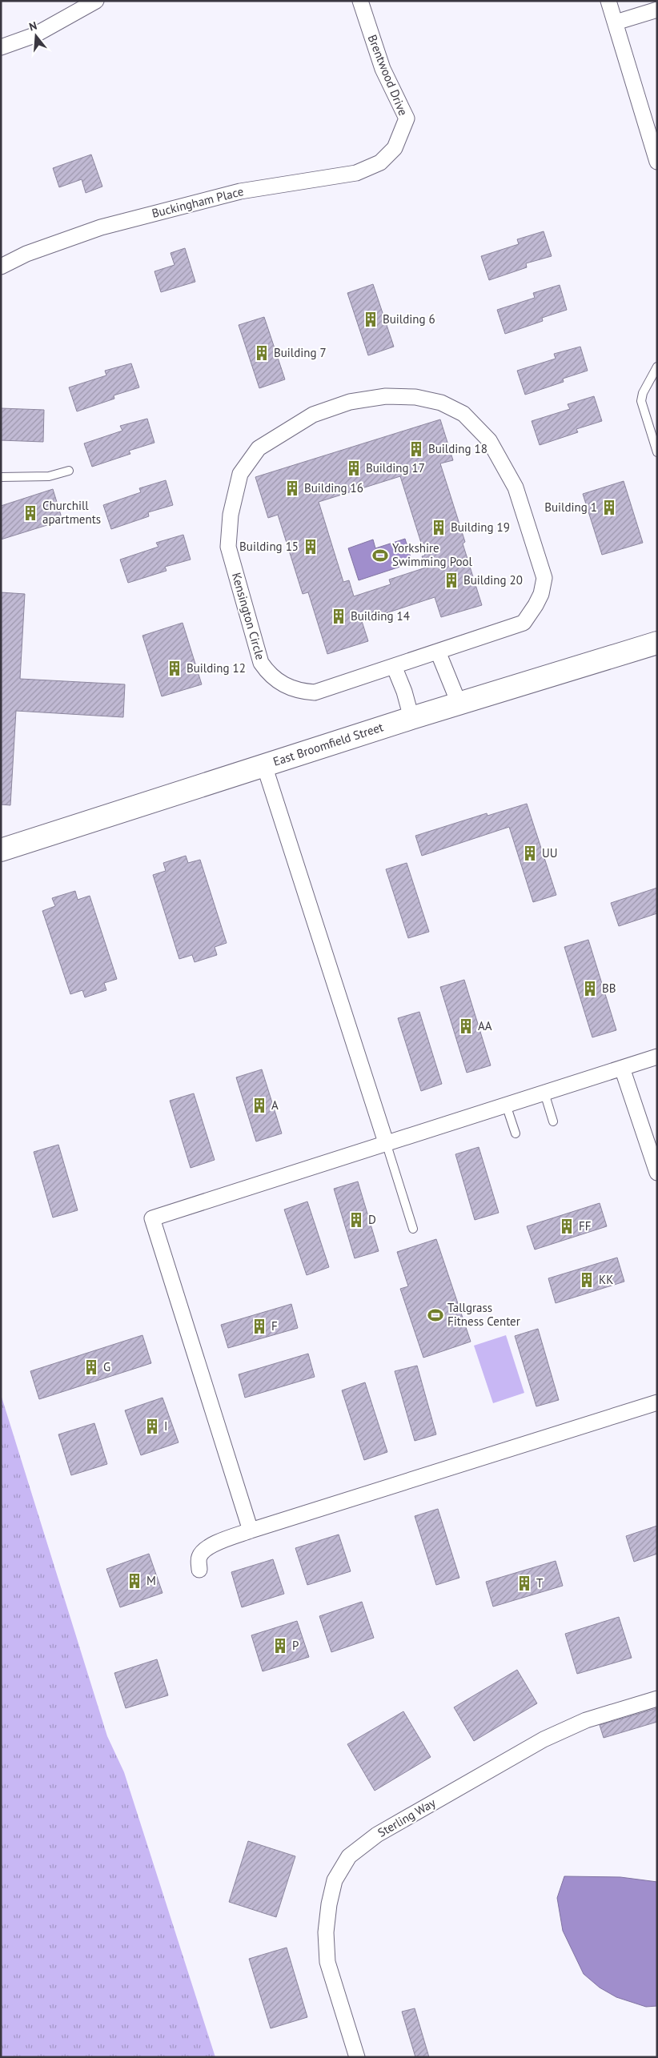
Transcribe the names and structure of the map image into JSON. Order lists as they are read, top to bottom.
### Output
{
  "streets": {
    "main road": ["East Broomfield Street"],
    "street": [
      "Brentwood Drive",
      "Buckingham Place",
      "Kensington Circle",
      "Sterling Way"
    ]
  },
  "crossings": [
    ["Brentwood Drive", "Buckingham Place"]
  ],
  "places": {
    "building": [
      "Building 6",
      "Building 7",
      "Building 18",
      "Building 17",
      "Building 16",
      "Building 1",
      "Churchill apartments",
      "Building 19",
      "Building 15",
      "Building 20",
      "Building 14",
      "Building 12",
      "UU",
      "BB",
      "AA",
      "A",
      "D",
      "FF",
      "KK",
      "F",
      "G",
      "I",
      "M",
      "T",
      "P"
    ],
    "sports": ["Yorkshire Swimming Pool", "Tallgrass Fitness Center"]
  },
  "north": "top"
}
